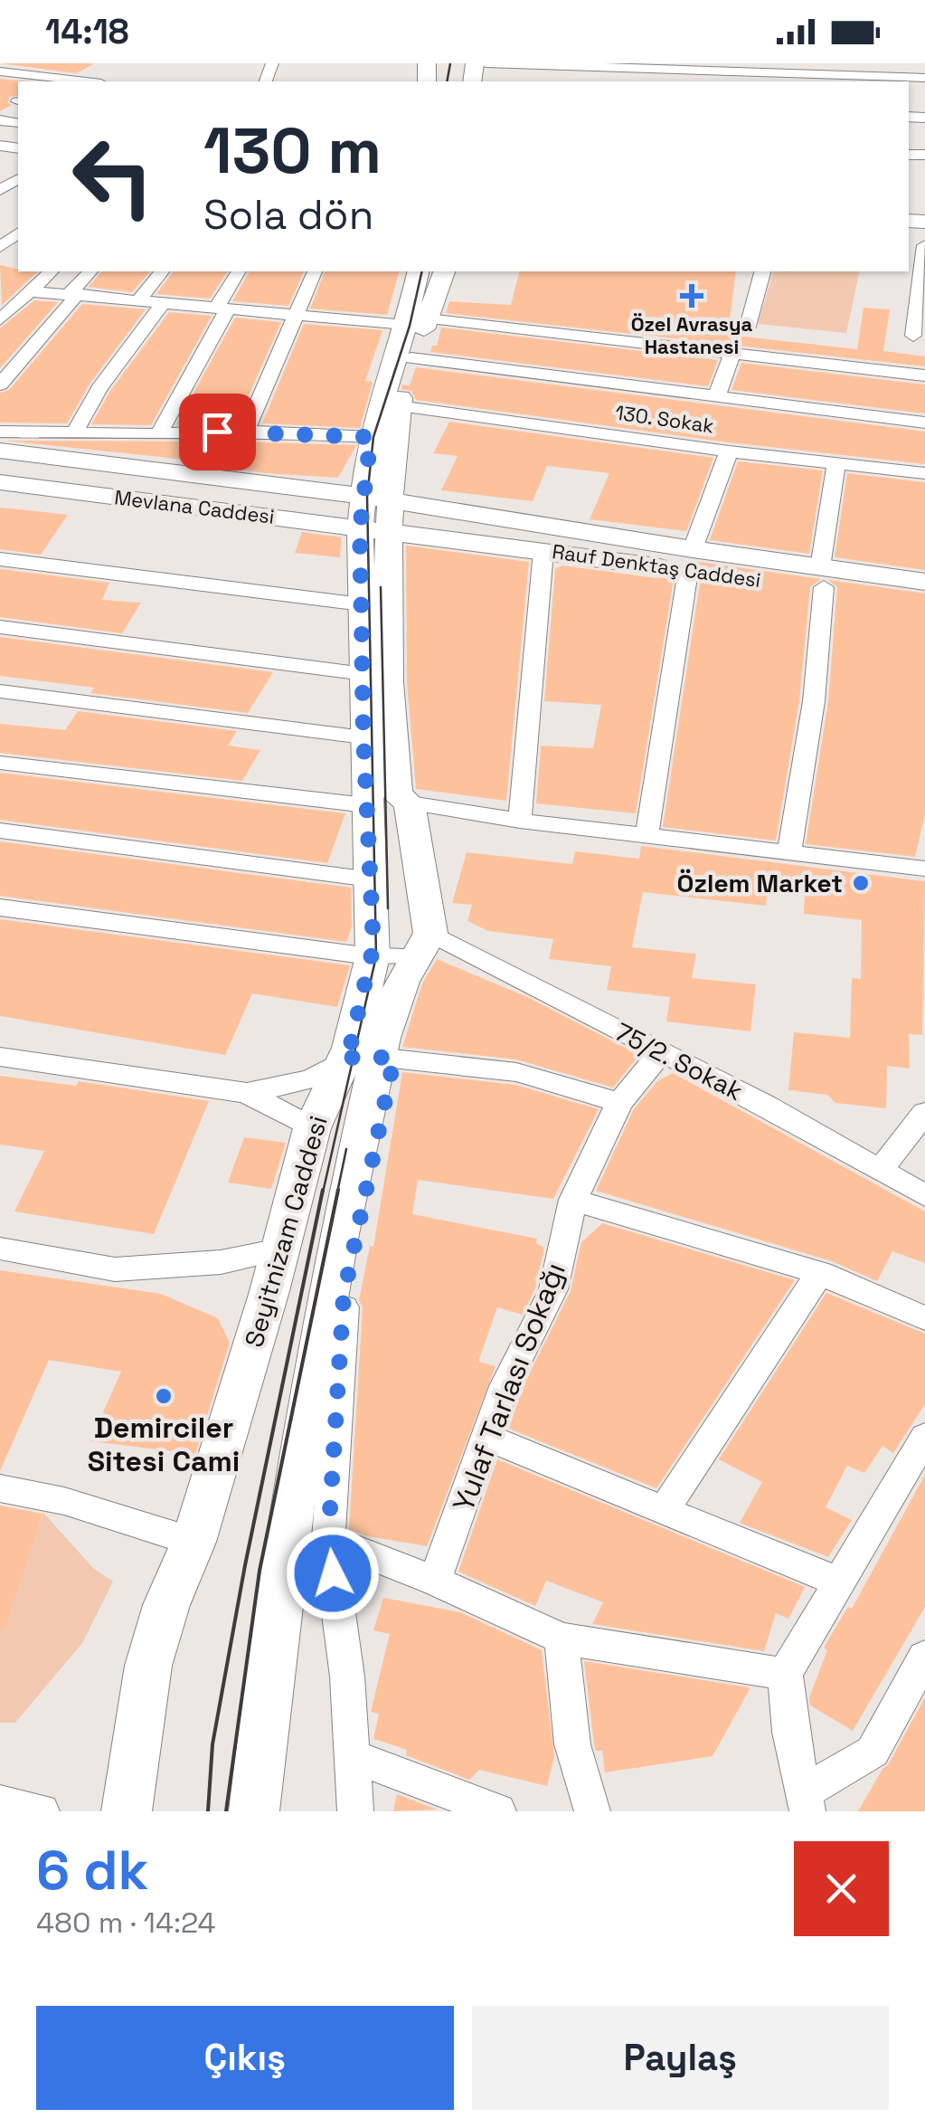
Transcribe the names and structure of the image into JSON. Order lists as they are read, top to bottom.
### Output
{
  "streets": {
    "main road": ["Mevlana Caddesi", "Rauf Denktaş Caddesi", "Seyitnizam Caddesi"],
    "street": ["130. Sokak", "75/2. Sokak", "Yulaf Tarlası Sokağı"]
  },
  "crossings": [
    ["130. Sokak", "Seyitnizam Caddesi"],
    ["Mevlana Caddesi", "Rauf Denktaş Caddesi"],
    ["Mevlana Caddesi", "Seyitnizam Caddesi"],
    ["Rauf Denktaş Caddesi", "Seyitnizam Caddesi"],
    ["75/2. Sokak", "Seyitnizam Caddesi"],
    ["75/2. Sokak", "Yulaf Tarlası Sokağı"]
  ],
  "places": {
    "health": ["Özel Avrasya Hastanesi"],
    "other": ["Özlem Market", "Demirciler Sitesi Cami"]
  },
  "page": {
    "status": "14:18",
    "turn": ["130 m", "Sola dön"],
    "heading": ["6 dk", "480 m · 14:24"],
    "buttons": ["Çıkış", "Paylaş"]
  }
}
